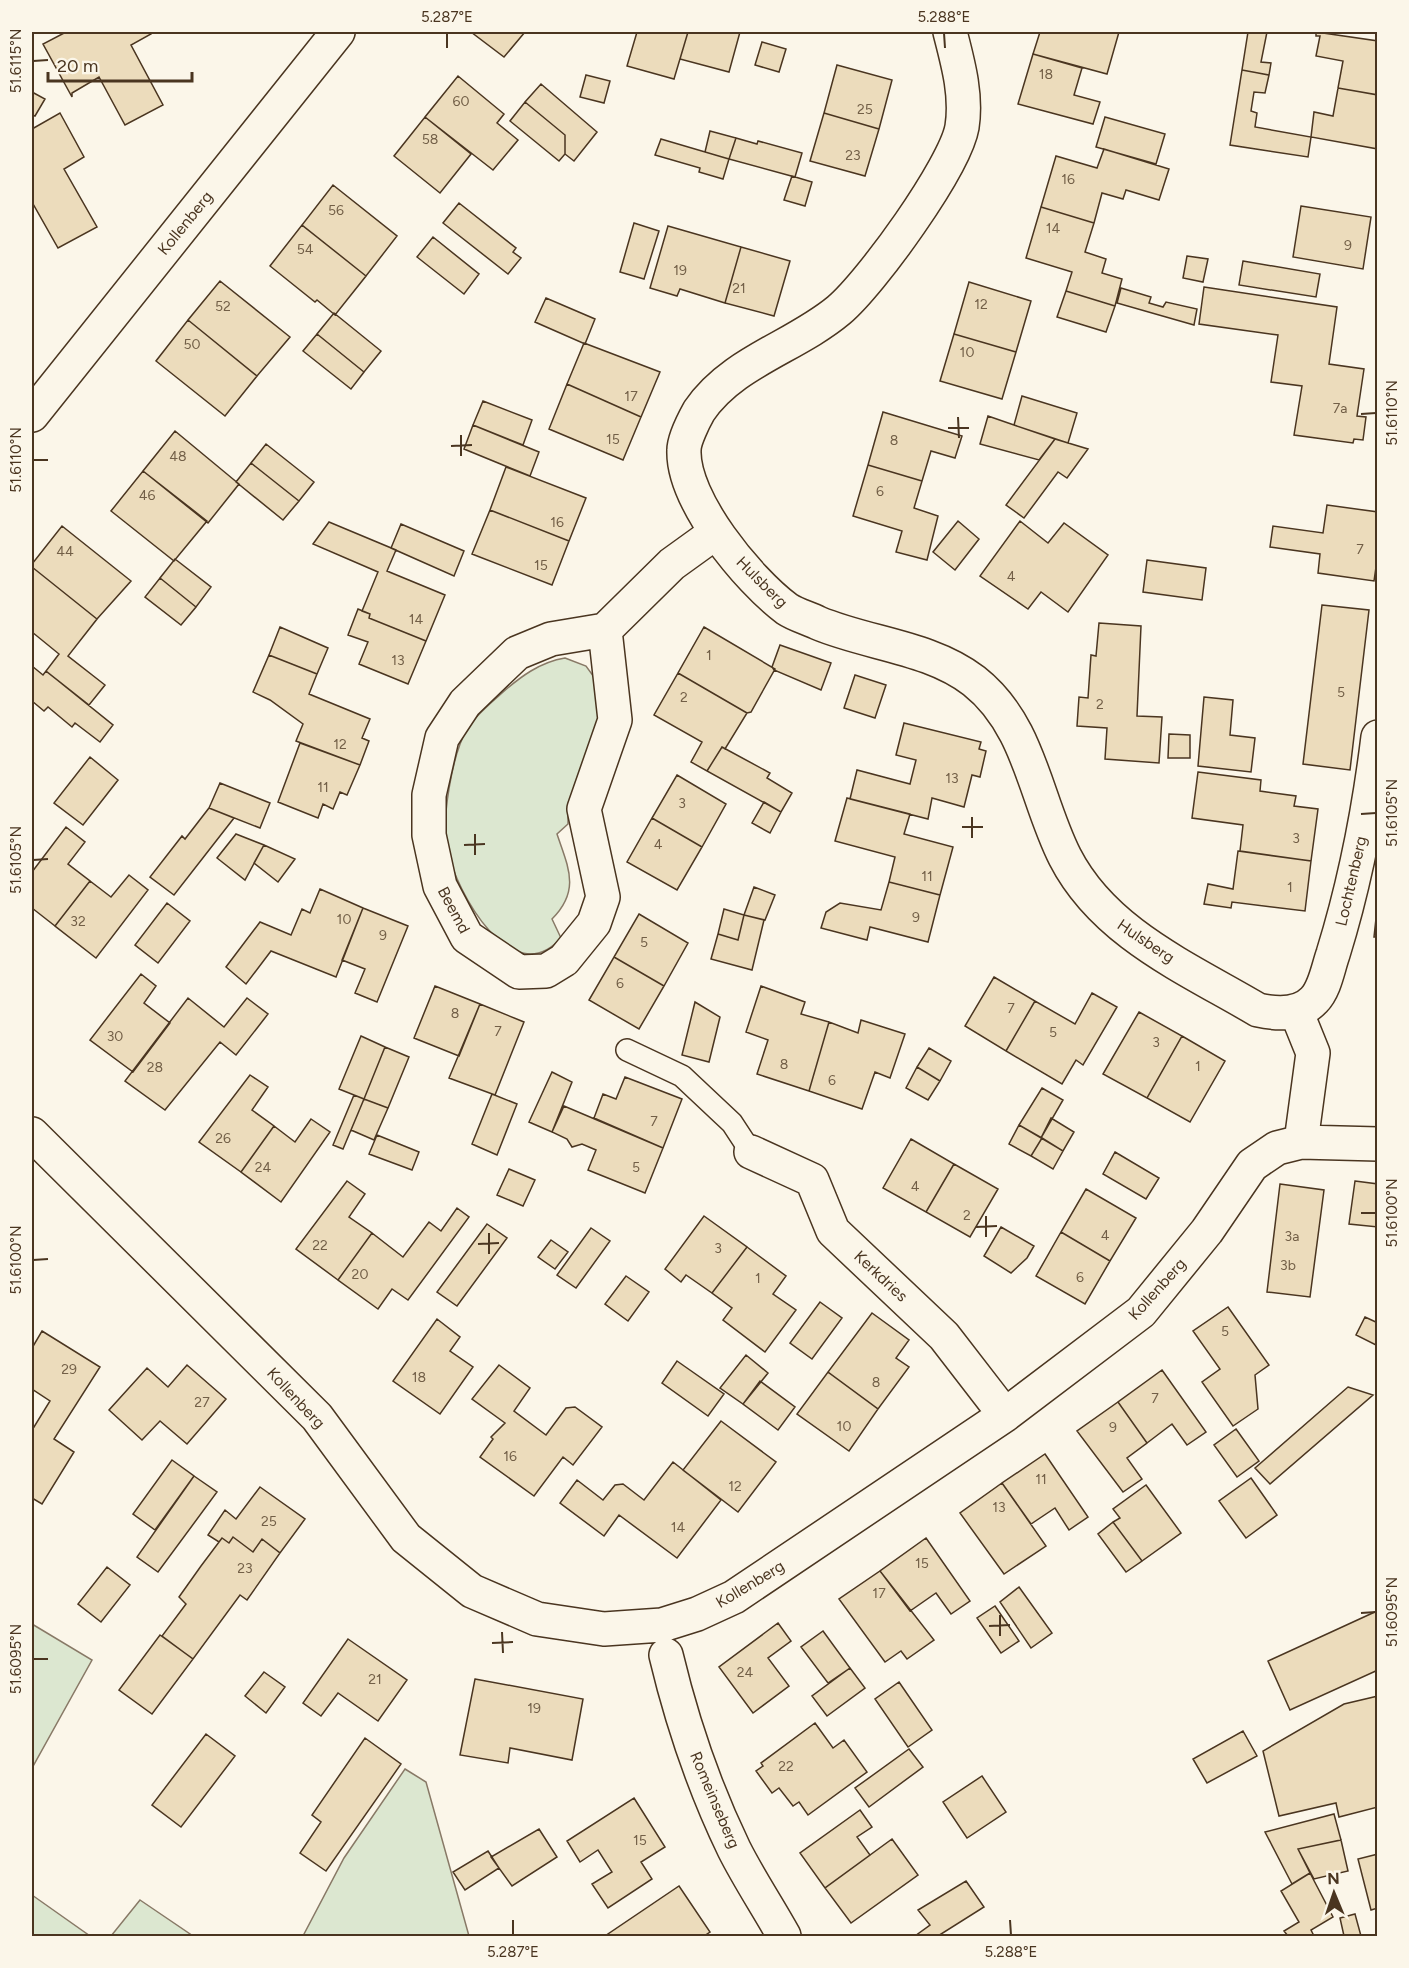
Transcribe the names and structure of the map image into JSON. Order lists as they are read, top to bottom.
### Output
{
  "streets": {
    "street": [
      "Kollenberg",
      "Hulsberg",
      "Lochtenberg",
      "Beemd",
      "Kerkdries",
      "Romeinseberg"
    ]
  },
  "crossings": [
    ["Kollenberg", "Kerkdries"],
    ["Hulsberg", "Lochtenberg"]
  ],
  "house_numbers": [
    "18",
    "60",
    "25",
    "58",
    "23",
    "16",
    "56",
    "14",
    "9",
    "54",
    "19",
    "21",
    "12",
    "52",
    "50",
    "10",
    "17",
    "7a",
    "15",
    "8",
    "48",
    "6",
    "46",
    "16",
    "7",
    "44",
    "15",
    "4",
    "14",
    "1",
    "13",
    "5",
    "2",
    "2",
    "12",
    "13",
    "11",
    "3",
    "3",
    "4",
    "11",
    "1",
    "9",
    "10",
    "32",
    "9",
    "5",
    "6",
    "7",
    "8",
    "7",
    "5",
    "30",
    "3",
    "8",
    "1",
    "28",
    "6",
    "7",
    "26",
    "24",
    "5",
    "4",
    "2",
    "4",
    "3a",
    "22",
    "3",
    "3b",
    "20",
    "6",
    "1",
    "5",
    "29",
    "18",
    "8",
    "7",
    "27",
    "10",
    "9",
    "16",
    "11",
    "12",
    "13",
    "25",
    "14",
    "15",
    "23",
    "17",
    "24",
    "21",
    "19",
    "22",
    "15"
  ],
  "scale_bar": "20 m",
  "north": "top",
  "coordinates": [
    "5.287°E",
    "5.288°E",
    "51.6115°N",
    "51.6110°N",
    "51.6105°N",
    "51.6100°N",
    "51.6095°N"
  ]
}
